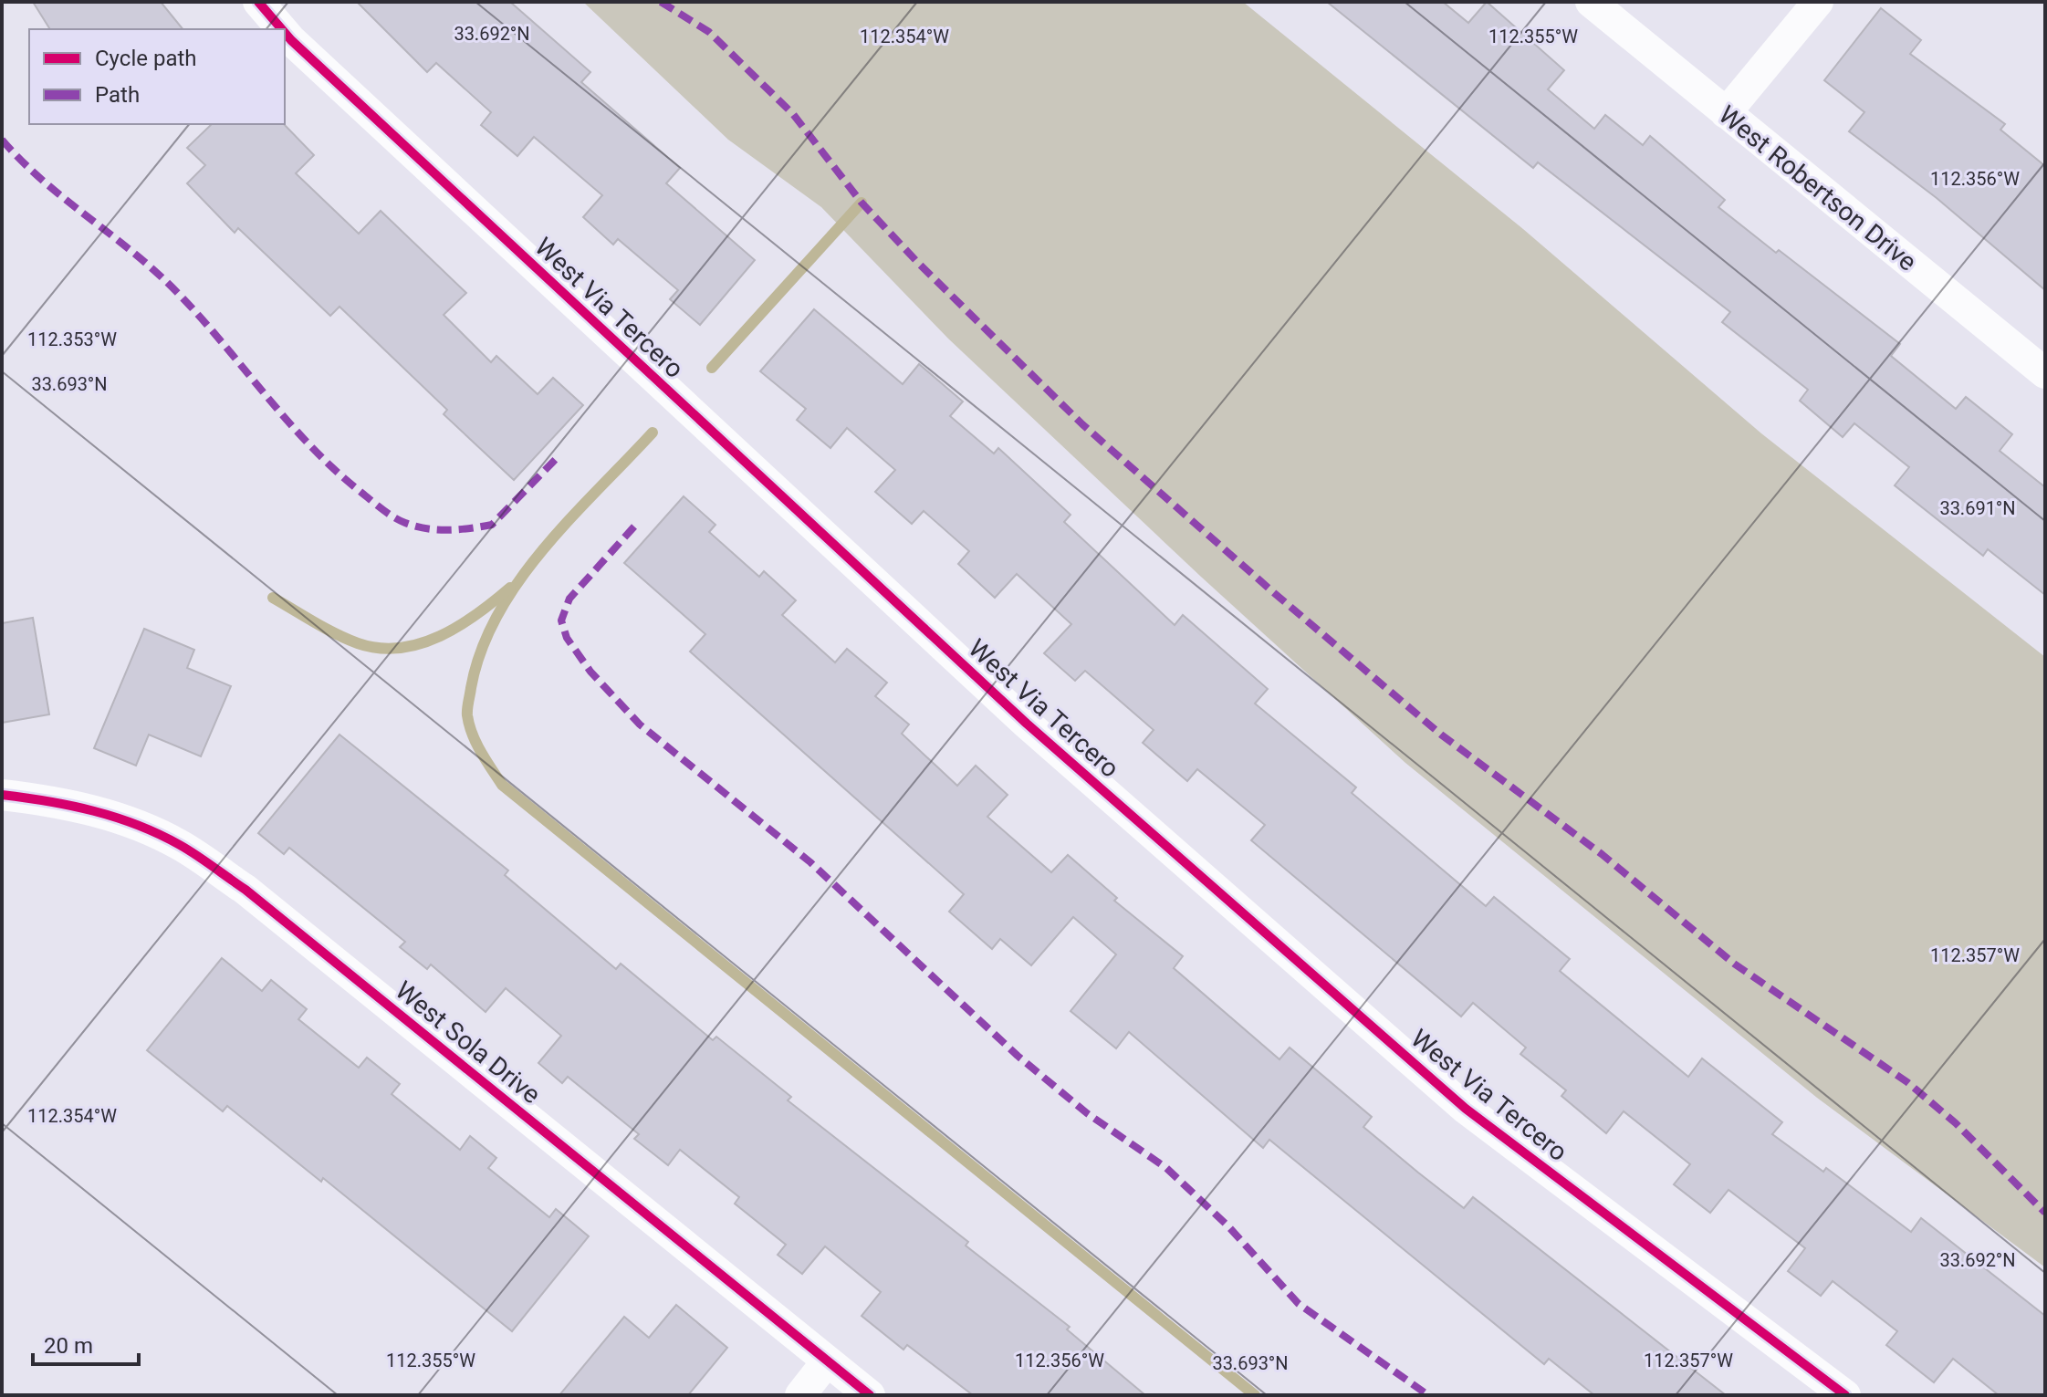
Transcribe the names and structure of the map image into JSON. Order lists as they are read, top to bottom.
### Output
{
  "streets": {
    "street": ["West Robertson Drive", "West Via Tercero", "West Sola Drive"]
  },
  "legend": ["Cycle path", "Path"],
  "scale_bar": "20 m",
  "coordinates": [
    "33.692°N",
    "112.354°W",
    "112.355°W",
    "112.356°W",
    "112.353°W",
    "33.693°N",
    "33.691°N",
    "112.357°W"
  ]
}
